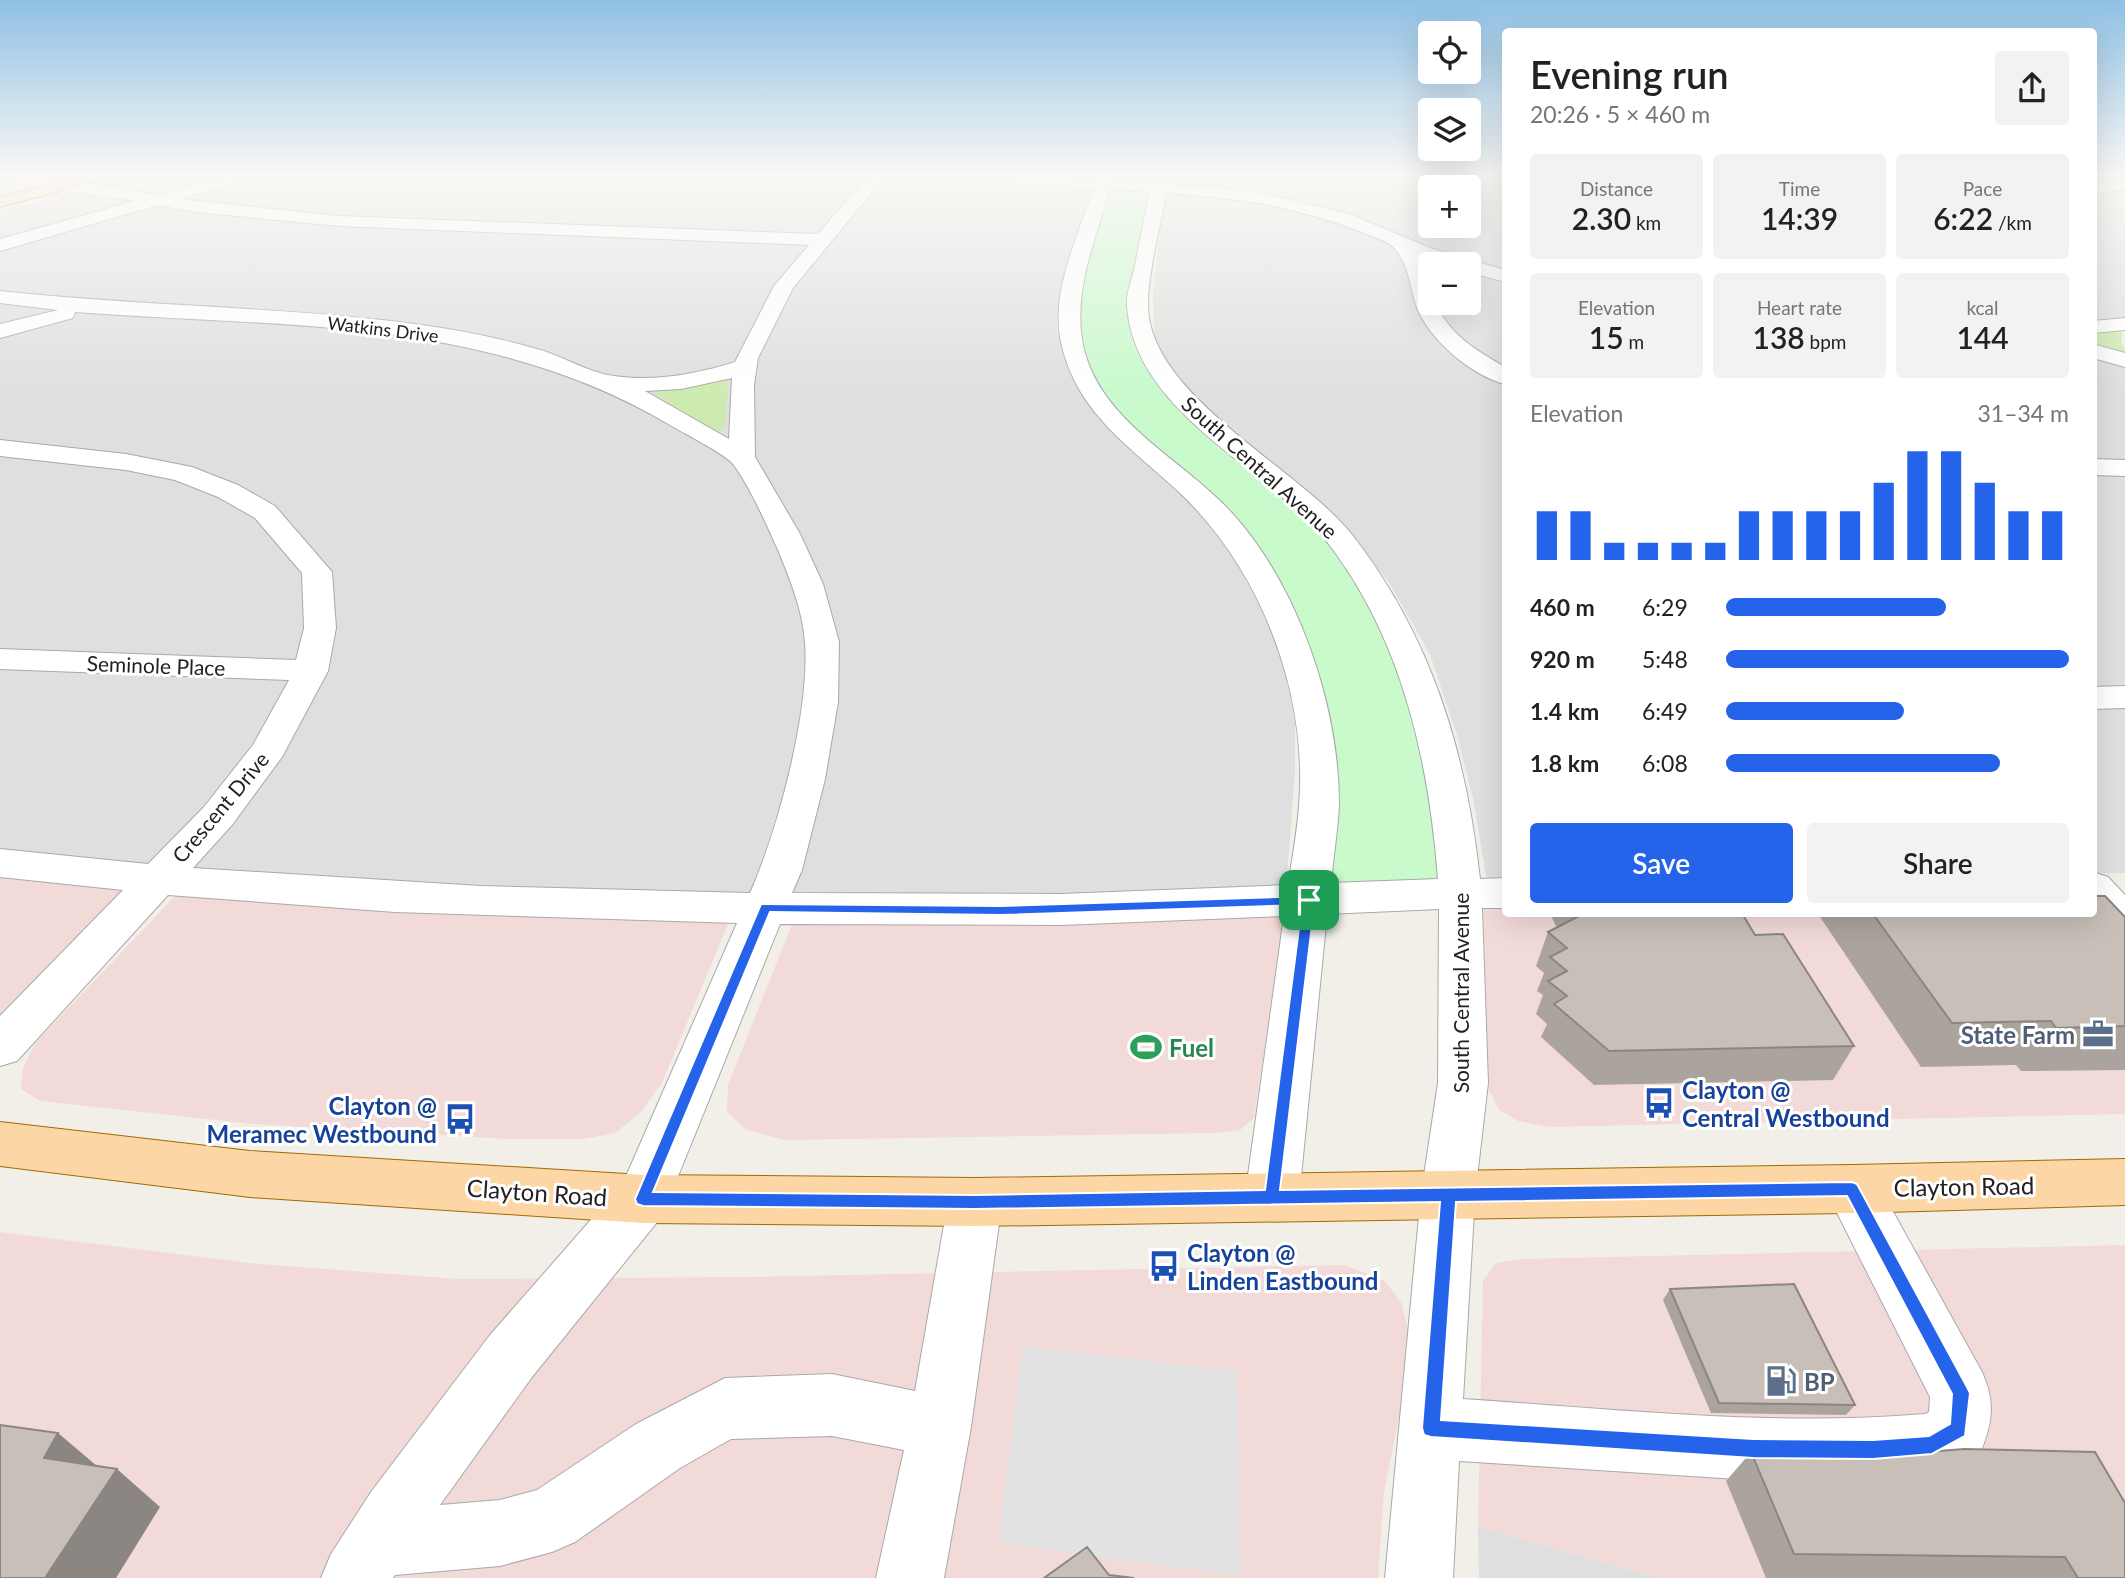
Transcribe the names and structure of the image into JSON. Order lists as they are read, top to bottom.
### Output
{
  "streets": {
    "main road": ["Clayton Road"],
    "street": [
      "Watkins Drive",
      "South Central Avenue",
      "Seminole Place",
      "Crescent Drive"
    ]
  },
  "crossings": [
    ["South Central Avenue", "Clayton Road"],
    ["Seminole Place", "Crescent Drive"]
  ],
  "places": {
    "office": ["State Farm"],
    "sports": ["Fuel"],
    "bus stop": ["Clayton @ Central Westbound", "Clayton @ Meramec Westbound", "Clayton @ Linden Eastbound"],
    "fuel station": ["BP"]
  },
  "page": {
    "map_buttons": ["+", "−"],
    "heading": ["Evening run", "20:26 · 5 × 460 m"],
    "stats": [
      ["Distance", "2.30 km"],
      ["Time", "14:39"],
      ["Pace", "6:22 /km"],
      ["Elevation", "15 m"],
      ["Heart rate", "138 bpm"],
      ["kcal", "144"]
    ],
    "chart": ["Elevation", "31–34 m"],
    "list": [
      {
        "name": "460 m",
        "note": "6:29"
      },
      {
        "name": "920 m",
        "note": "5:48"
      },
      {
        "name": "1.4 km",
        "note": "6:49"
      },
      {
        "name": "1.8 km",
        "note": "6:08"
      }
    ],
    "buttons": ["Save", "Share"]
  }
}
